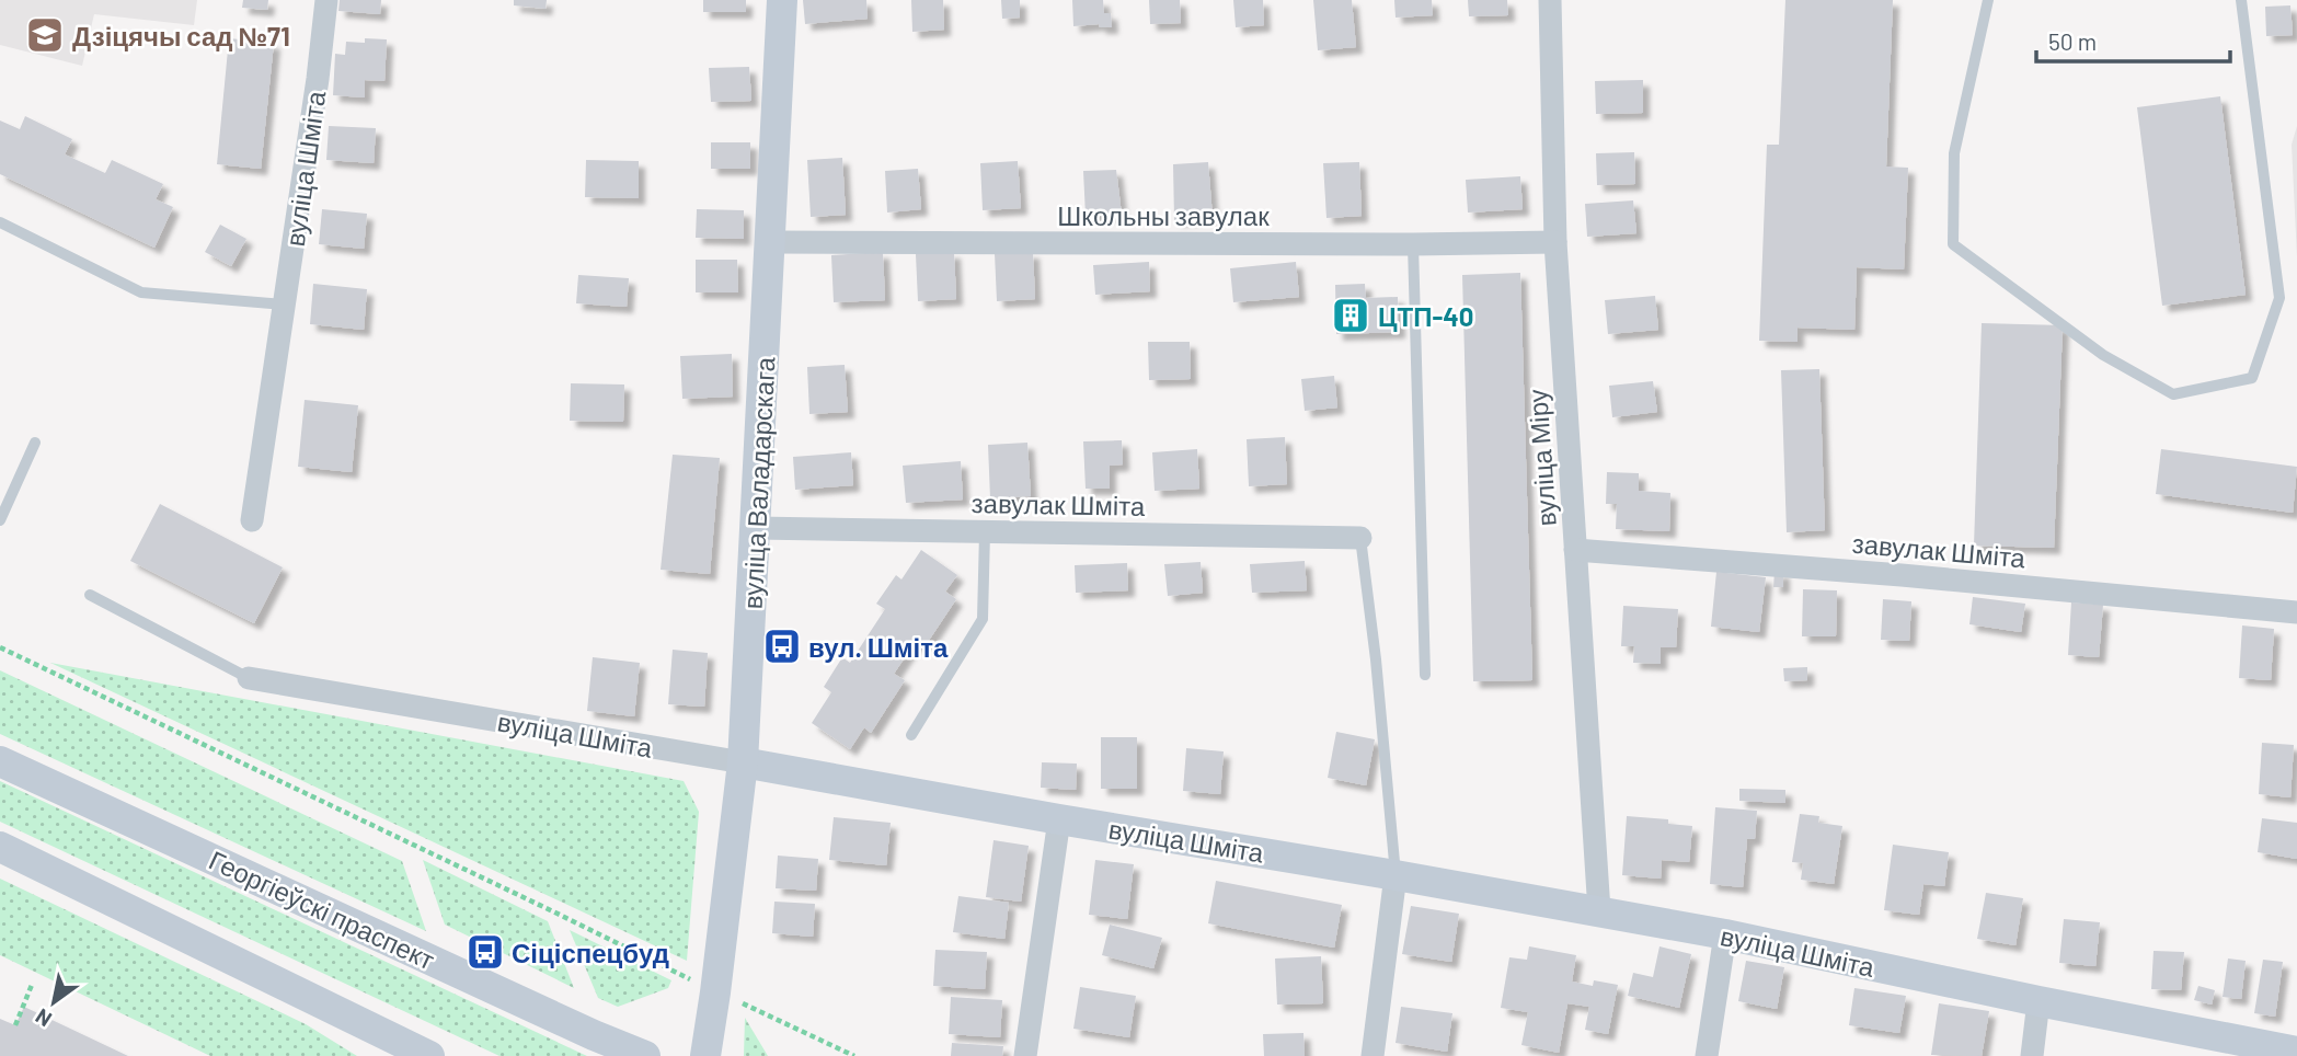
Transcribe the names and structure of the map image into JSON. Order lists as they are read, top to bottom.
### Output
{
  "streets": {
    "main road": ["вуліца Шміта", "вуліца Валадарскага", "Георгіеўскі праспект"],
    "street": ["Школьны завулак", "вуліца Міру", "завулак Шміта"]
  },
  "crossings": [
    ["вуліца Шміта", "вуліца Міру"],
    ["вуліца Шміта", "вуліца Валадарскага"],
    ["Школьны завулак", "вуліца Міру"],
    ["Школьны завулак", "вуліца Валадарскага"],
    ["вуліца Міру", "завулак Шміта"],
    ["вуліца Валадарскага", "завулак Шміта"]
  ],
  "places": {
    "school or university": ["Дзіцячы сад №71"],
    "building": ["ЦТП-40"],
    "bus stop": ["вул. Шміта", "Сіціспецбуд"]
  },
  "scale_bar": "50 m",
  "north": "bottom left"
}
